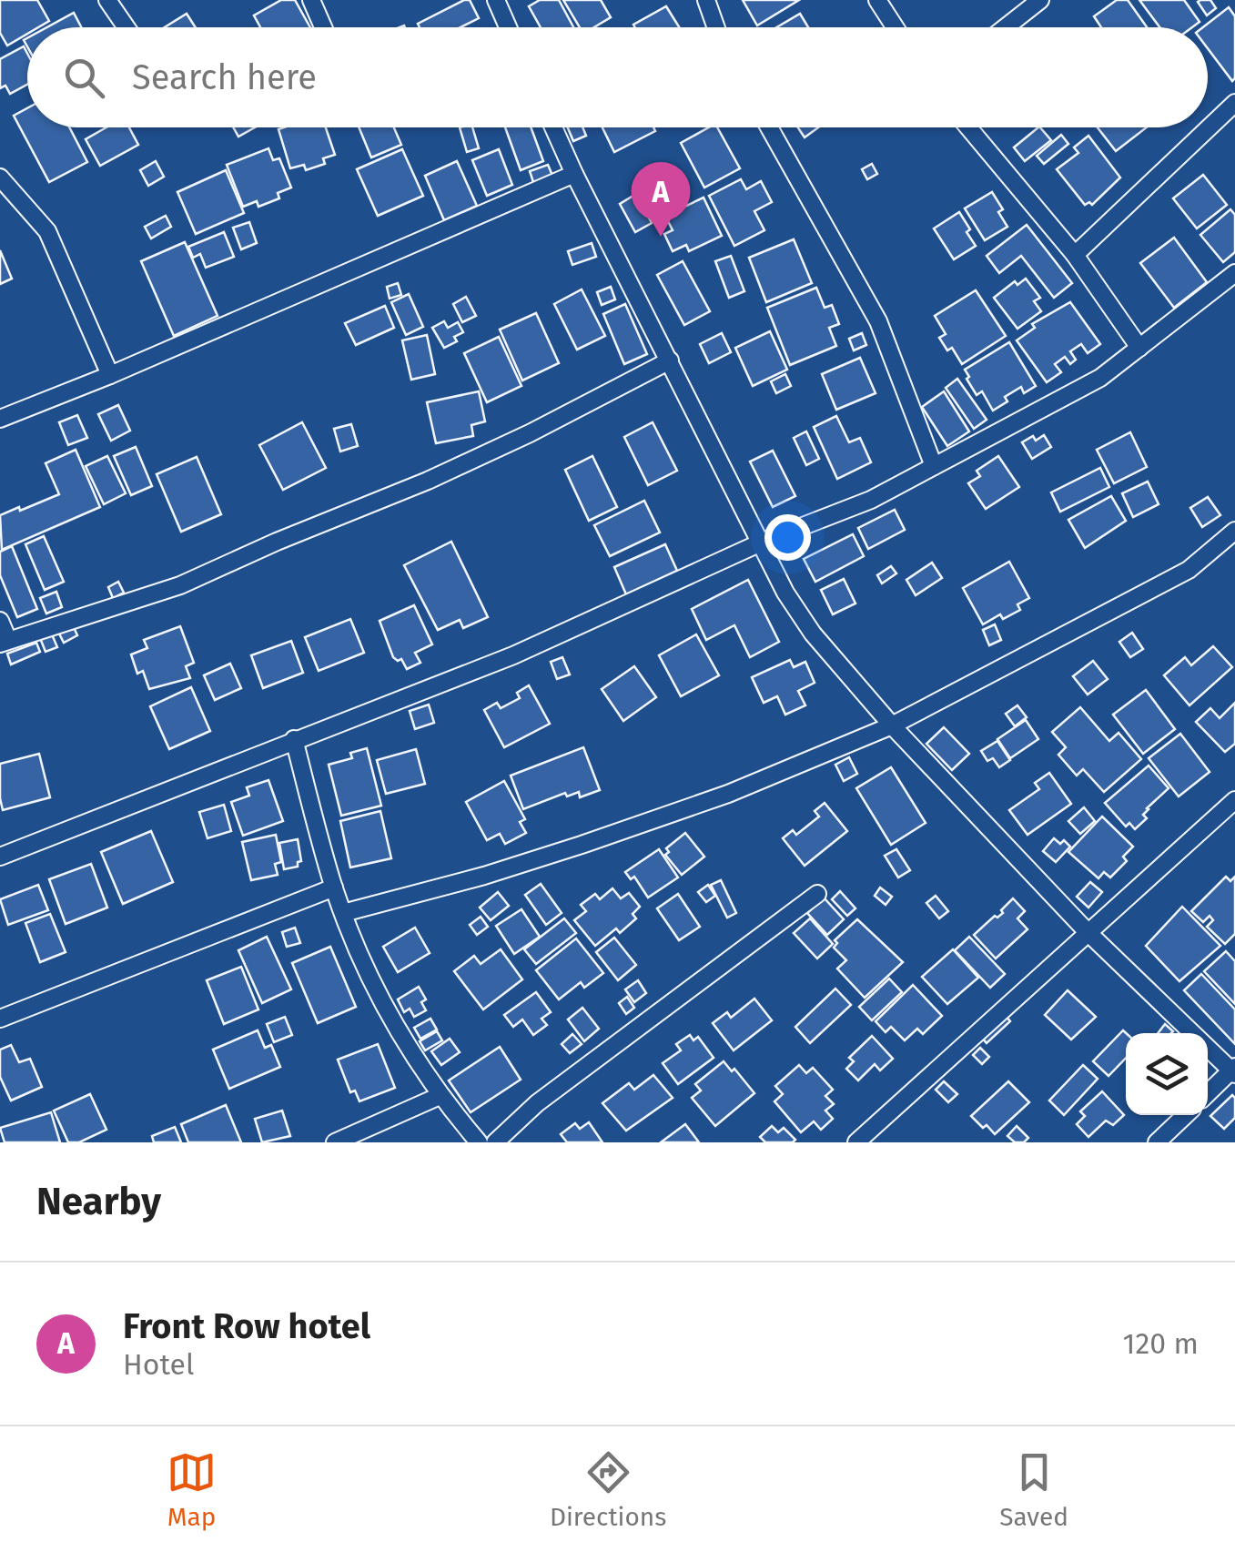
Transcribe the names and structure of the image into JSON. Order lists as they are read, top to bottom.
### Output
{
  "page": {
    "search": "Search here",
    "pins": "A",
    "heading": "Nearby",
    "list": [
      {
        "mark": "A",
        "name": "Front Row hotel",
        "note": "Hotel",
        "value": "120 m"
      }
    ],
    "nav": ["Map", "Directions", "Saved"]
  }
}
